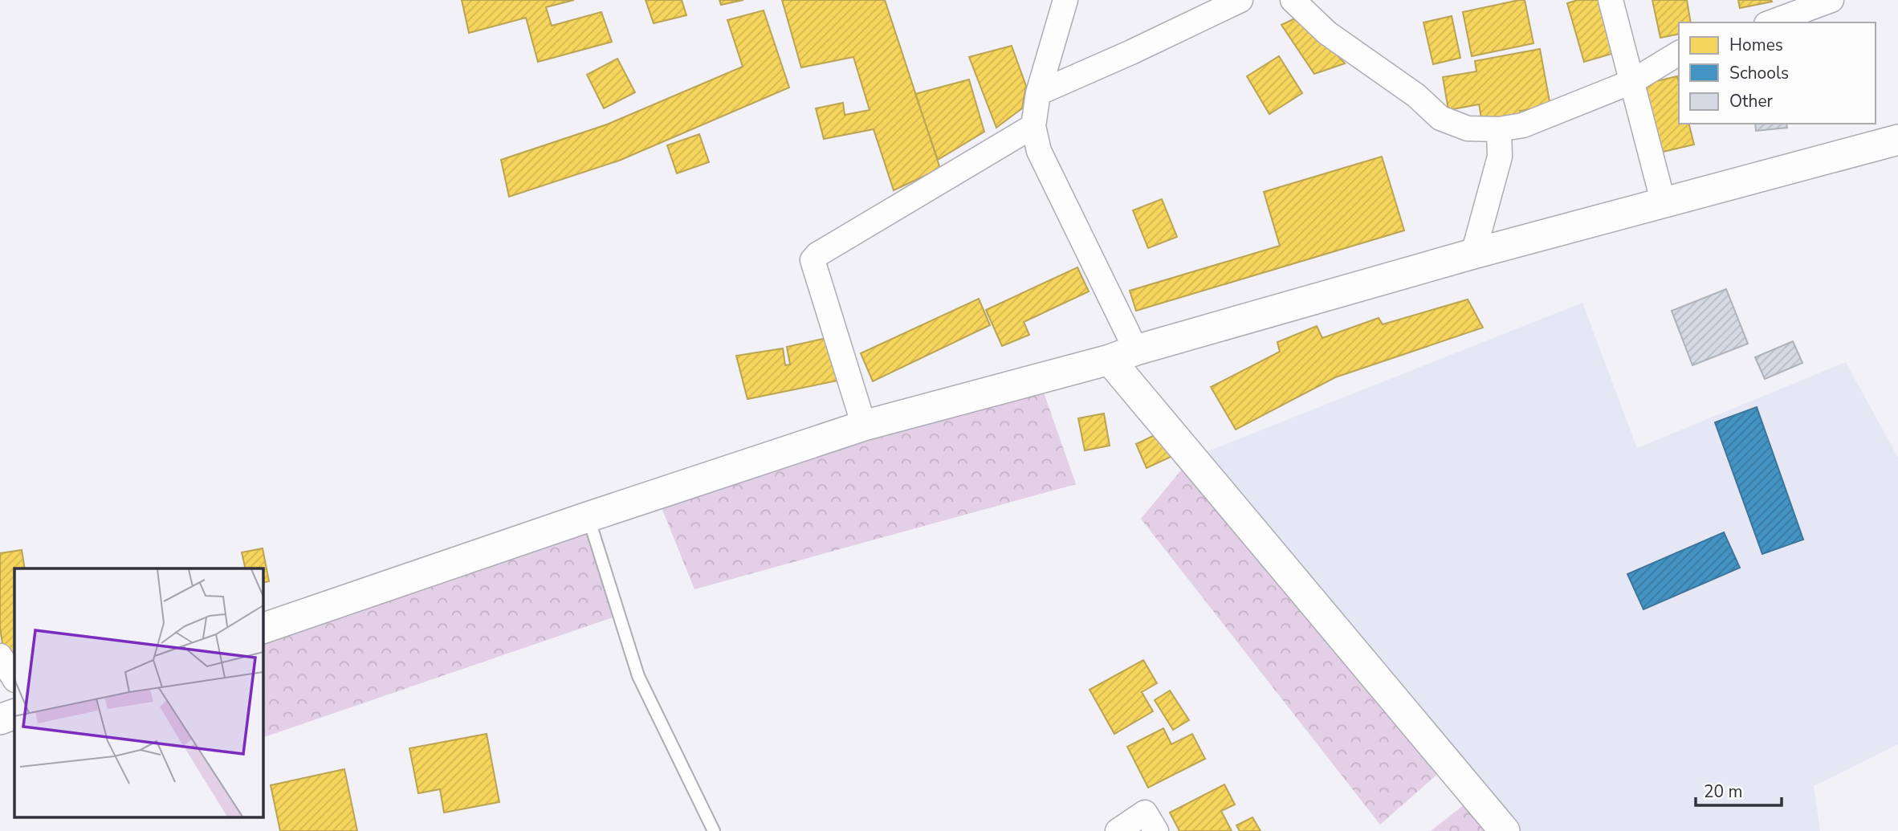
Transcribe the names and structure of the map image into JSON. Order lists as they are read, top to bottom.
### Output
{
  "legend": ["Homes", "Schools", "Other"],
  "scale_bar": "20 m"
}
